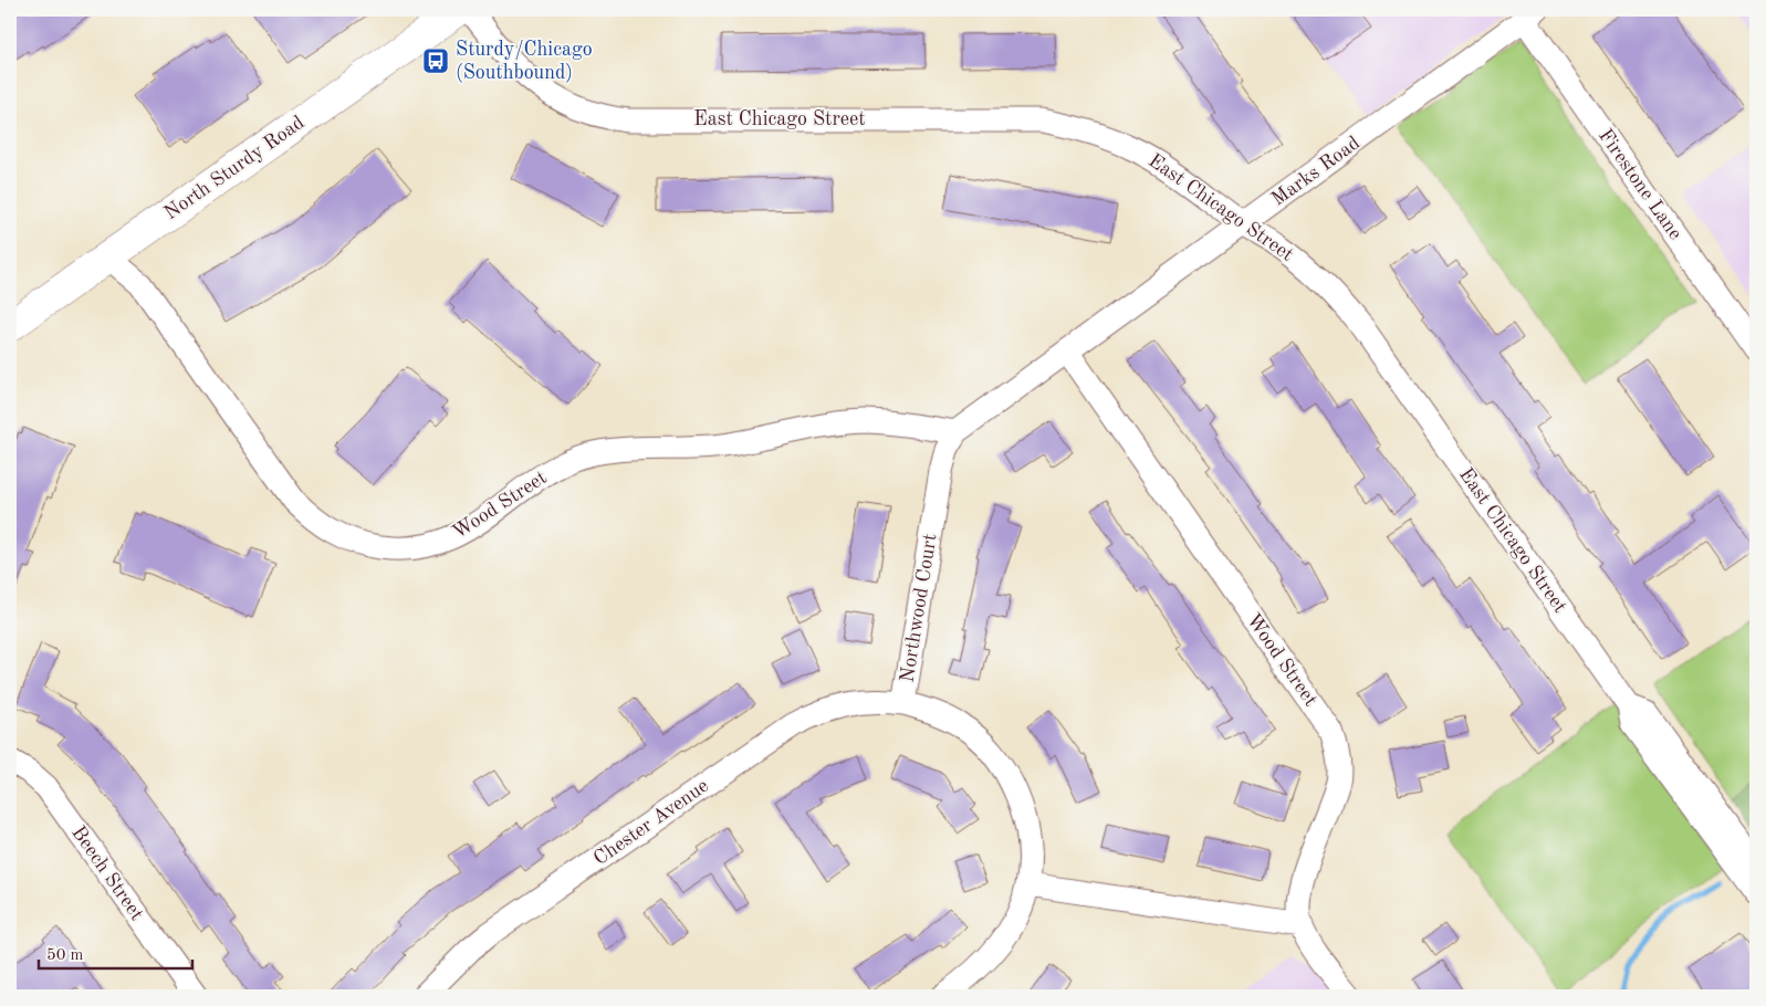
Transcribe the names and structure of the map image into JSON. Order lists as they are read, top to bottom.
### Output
{
  "streets": {
    "street": [
      "East Chicago Street",
      "North Sturdy Road",
      "Marks Road",
      "Firestone Lane",
      "Wood Street",
      "Northwood Court",
      "Chester Avenue",
      "Beech Street"
    ]
  },
  "crossings": [
    ["East Chicago Street", "Marks Road"],
    ["North Sturdy Road", "Wood Street"],
    ["Marks Road", "Firestone Lane"],
    ["Marks Road", "Wood Street"],
    ["Wood Street", "Northwood Court"],
    ["Northwood Court", "Chester Avenue"]
  ],
  "places": {
    "bus stop": ["Sturdy/Chicago (Southbound)"]
  },
  "scale_bar": "50 m"
}
